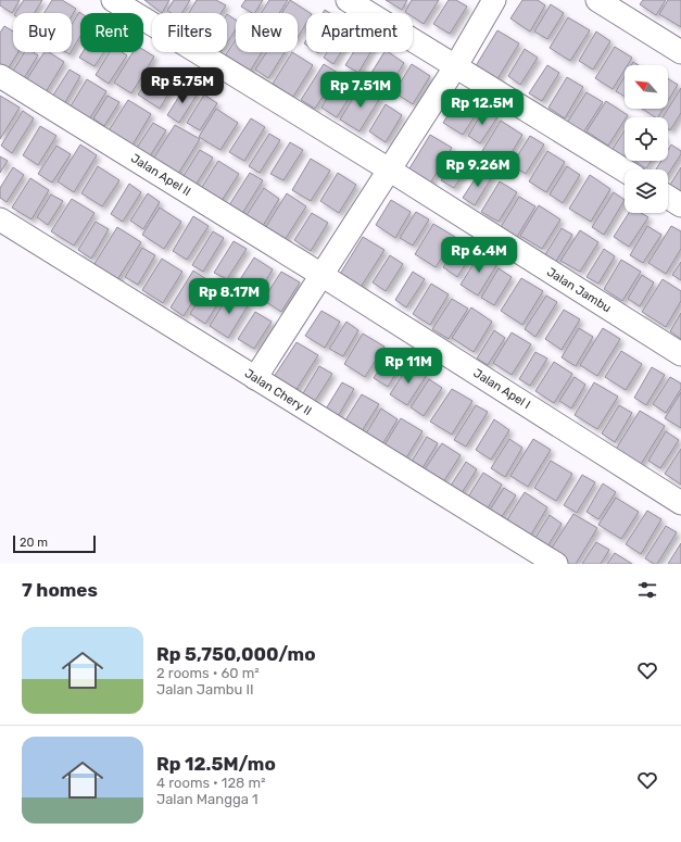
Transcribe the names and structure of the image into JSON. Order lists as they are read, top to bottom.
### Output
{
  "streets": {
    "street": [
      "Jalan Apel II",
      "Jalan Jambu",
      "Jalan Apel I",
      "Jalan Chery II"
    ]
  },
  "crossings": [
    ["Jalan Apel II", "Jalan Apel I"]
  ],
  "scale_bar": "20 m",
  "north": "top left",
  "page": {
    "chip": [
      "Buy",
      "Rent",
      "Filters",
      "New",
      "Apartment"
    ],
    "price": [
      "Rp 5.75M",
      "Rp 7.51M",
      "Rp 12.5M",
      "Rp 9.26M",
      "Rp 6.4M",
      "Rp 8.17M",
      "Rp 11M"
    ],
    "scale": "20 m",
    "heading": "7 homes",
    "list": [
      {
        "name": "Rp 5,750,000/mo",
        "note": "2 rooms · 60 m² · Jalan Jambu II"
      },
      {
        "name": "Rp 12.5M/mo",
        "note": "4 rooms · 128 m² · Jalan Mangga 1"
      }
    ]
  }
}
